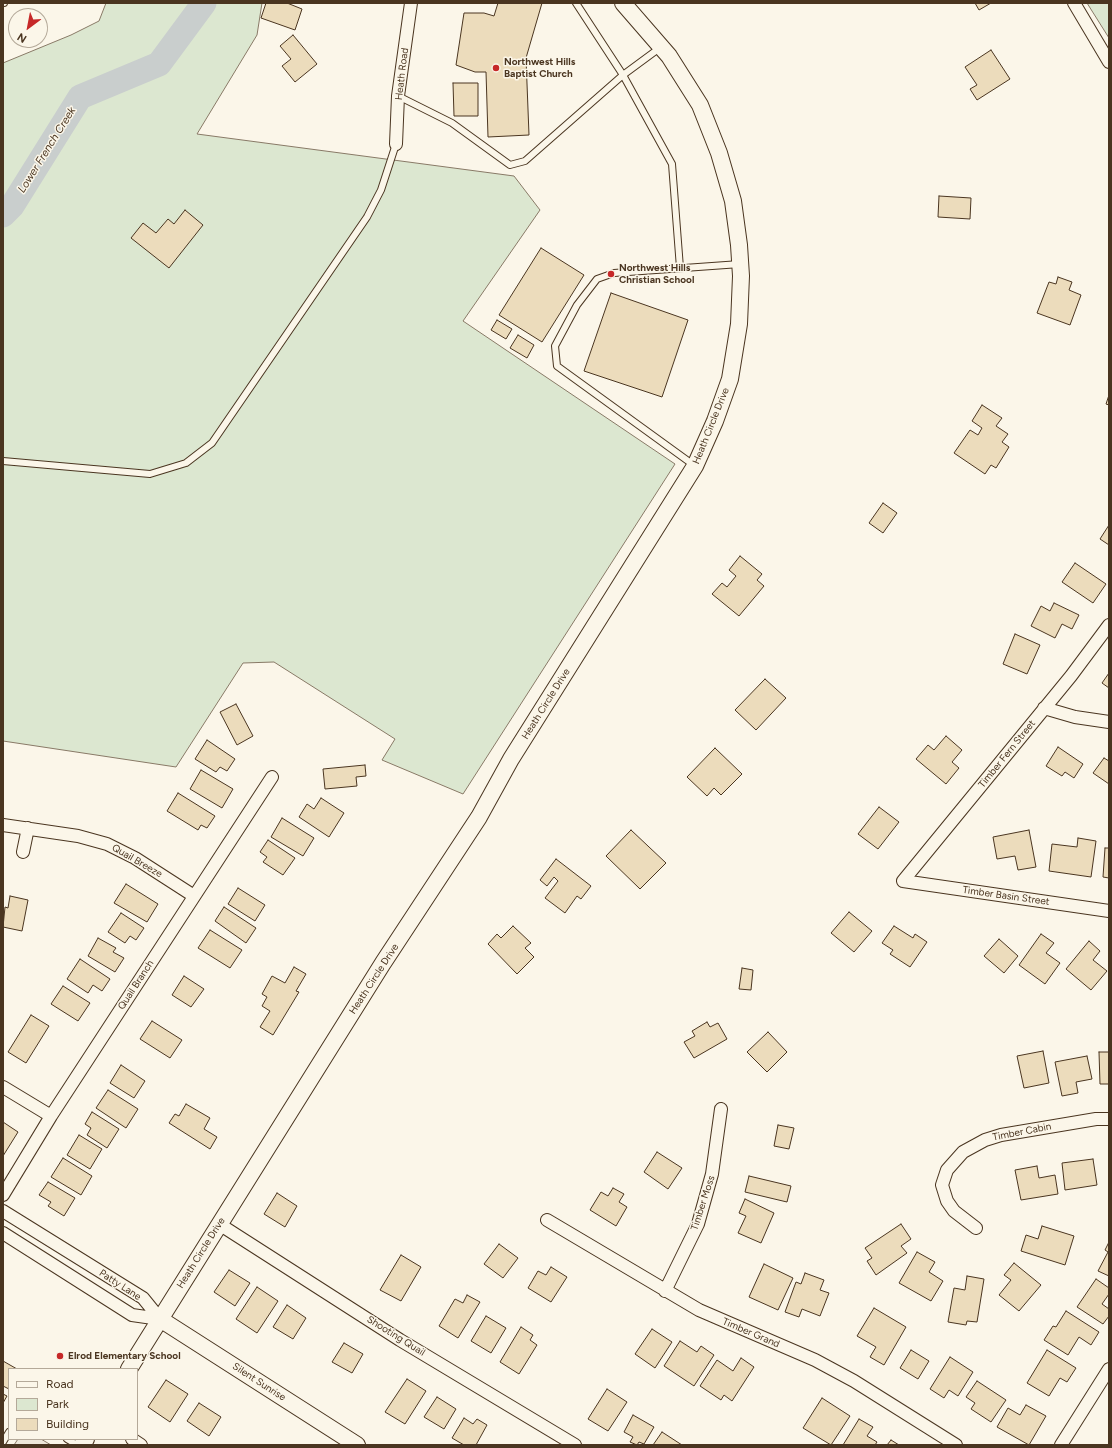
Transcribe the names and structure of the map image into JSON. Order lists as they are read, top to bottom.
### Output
{
  "streets": {
    "street": [
      "Heath Road",
      "Heath Circle Drive",
      "Timber Fern Street",
      "Quail Breeze",
      "Timber Basin Street",
      "Quail Branch",
      "Timber Cabin",
      "Timber Moss",
      "Patty Lane",
      "Timber Grand",
      "Shooting Quail",
      "Silent Sunrise"
    ]
  },
  "crossings": [
    ["Heath Circle Drive", "Patty Lane"],
    ["Heath Circle Drive", "Shooting Quail"],
    ["Heath Circle Drive", "Silent Sunrise"],
    ["Timber Fern Street", "Timber Basin Street"],
    ["Quail Breeze", "Quail Branch"],
    ["Timber Moss", "Timber Grand"],
    ["Patty Lane", "Silent Sunrise"]
  ],
  "water": ["Lower French Creek"],
  "places": ["Northwest Hills Baptist Church", "Northwest Hills Christian School", "Elrod Elementary School"],
  "legend": ["Road", "Park", "Building"],
  "north": "bottom left"
}
